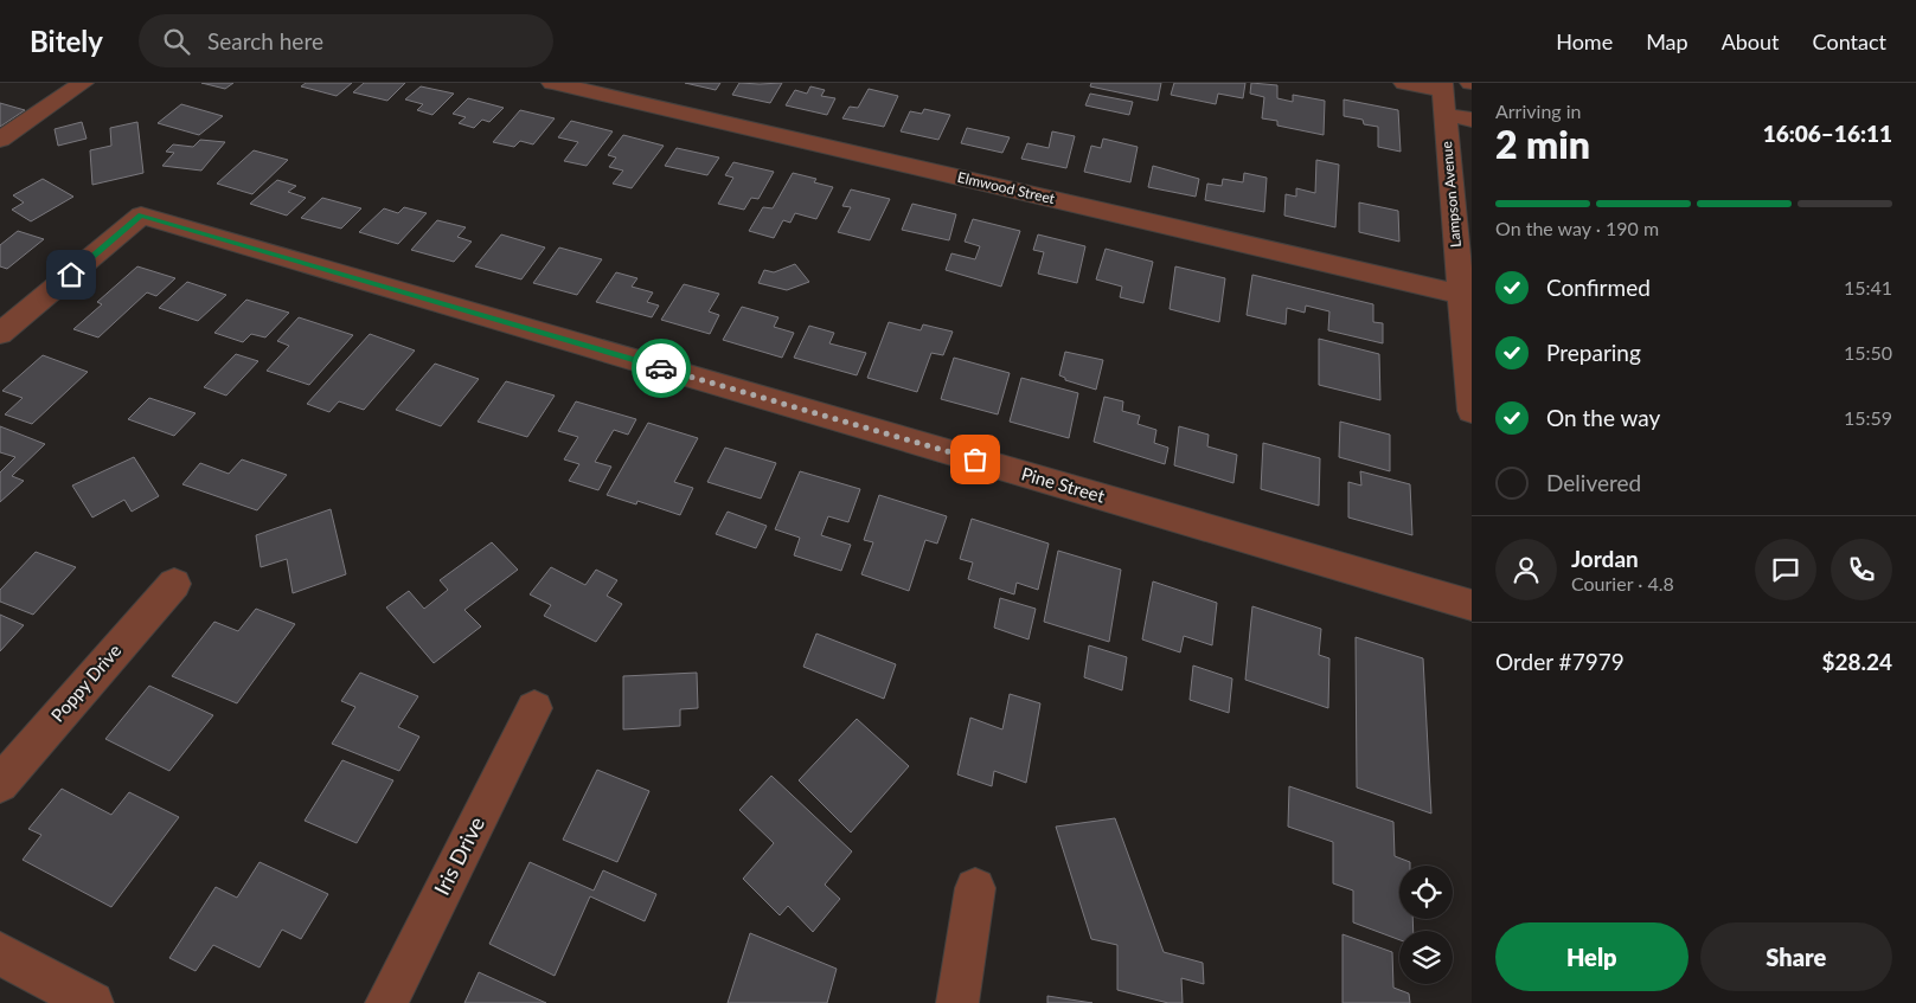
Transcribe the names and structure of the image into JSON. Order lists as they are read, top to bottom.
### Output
{
  "streets": {
    "street": [
      "Elmwood Street",
      "Lampson Avenue",
      "Pine Street",
      "Poppy Drive",
      "Iris Drive"
    ]
  },
  "crossings": [
    ["Elmwood Street", "Lampson Avenue"]
  ],
  "page": {
    "header": "Bitely",
    "search": "Search here",
    "nav": [
      "Home",
      "Map",
      "About",
      "Contact"
    ],
    "heading": ["2 min", "Arriving in", "16:06–16:11"],
    "panel": [
      "Jordan",
      "Courier · 4.8",
      "Order #7979",
      "$28.24"
    ],
    "bar": "On the way · 190 m",
    "list": [
      ["Confirmed", "15:41"],
      ["Preparing", "15:50"],
      ["On the way", "15:59"],
      "Delivered"
    ],
    "buttons": ["Help", "Share"]
  }
}
